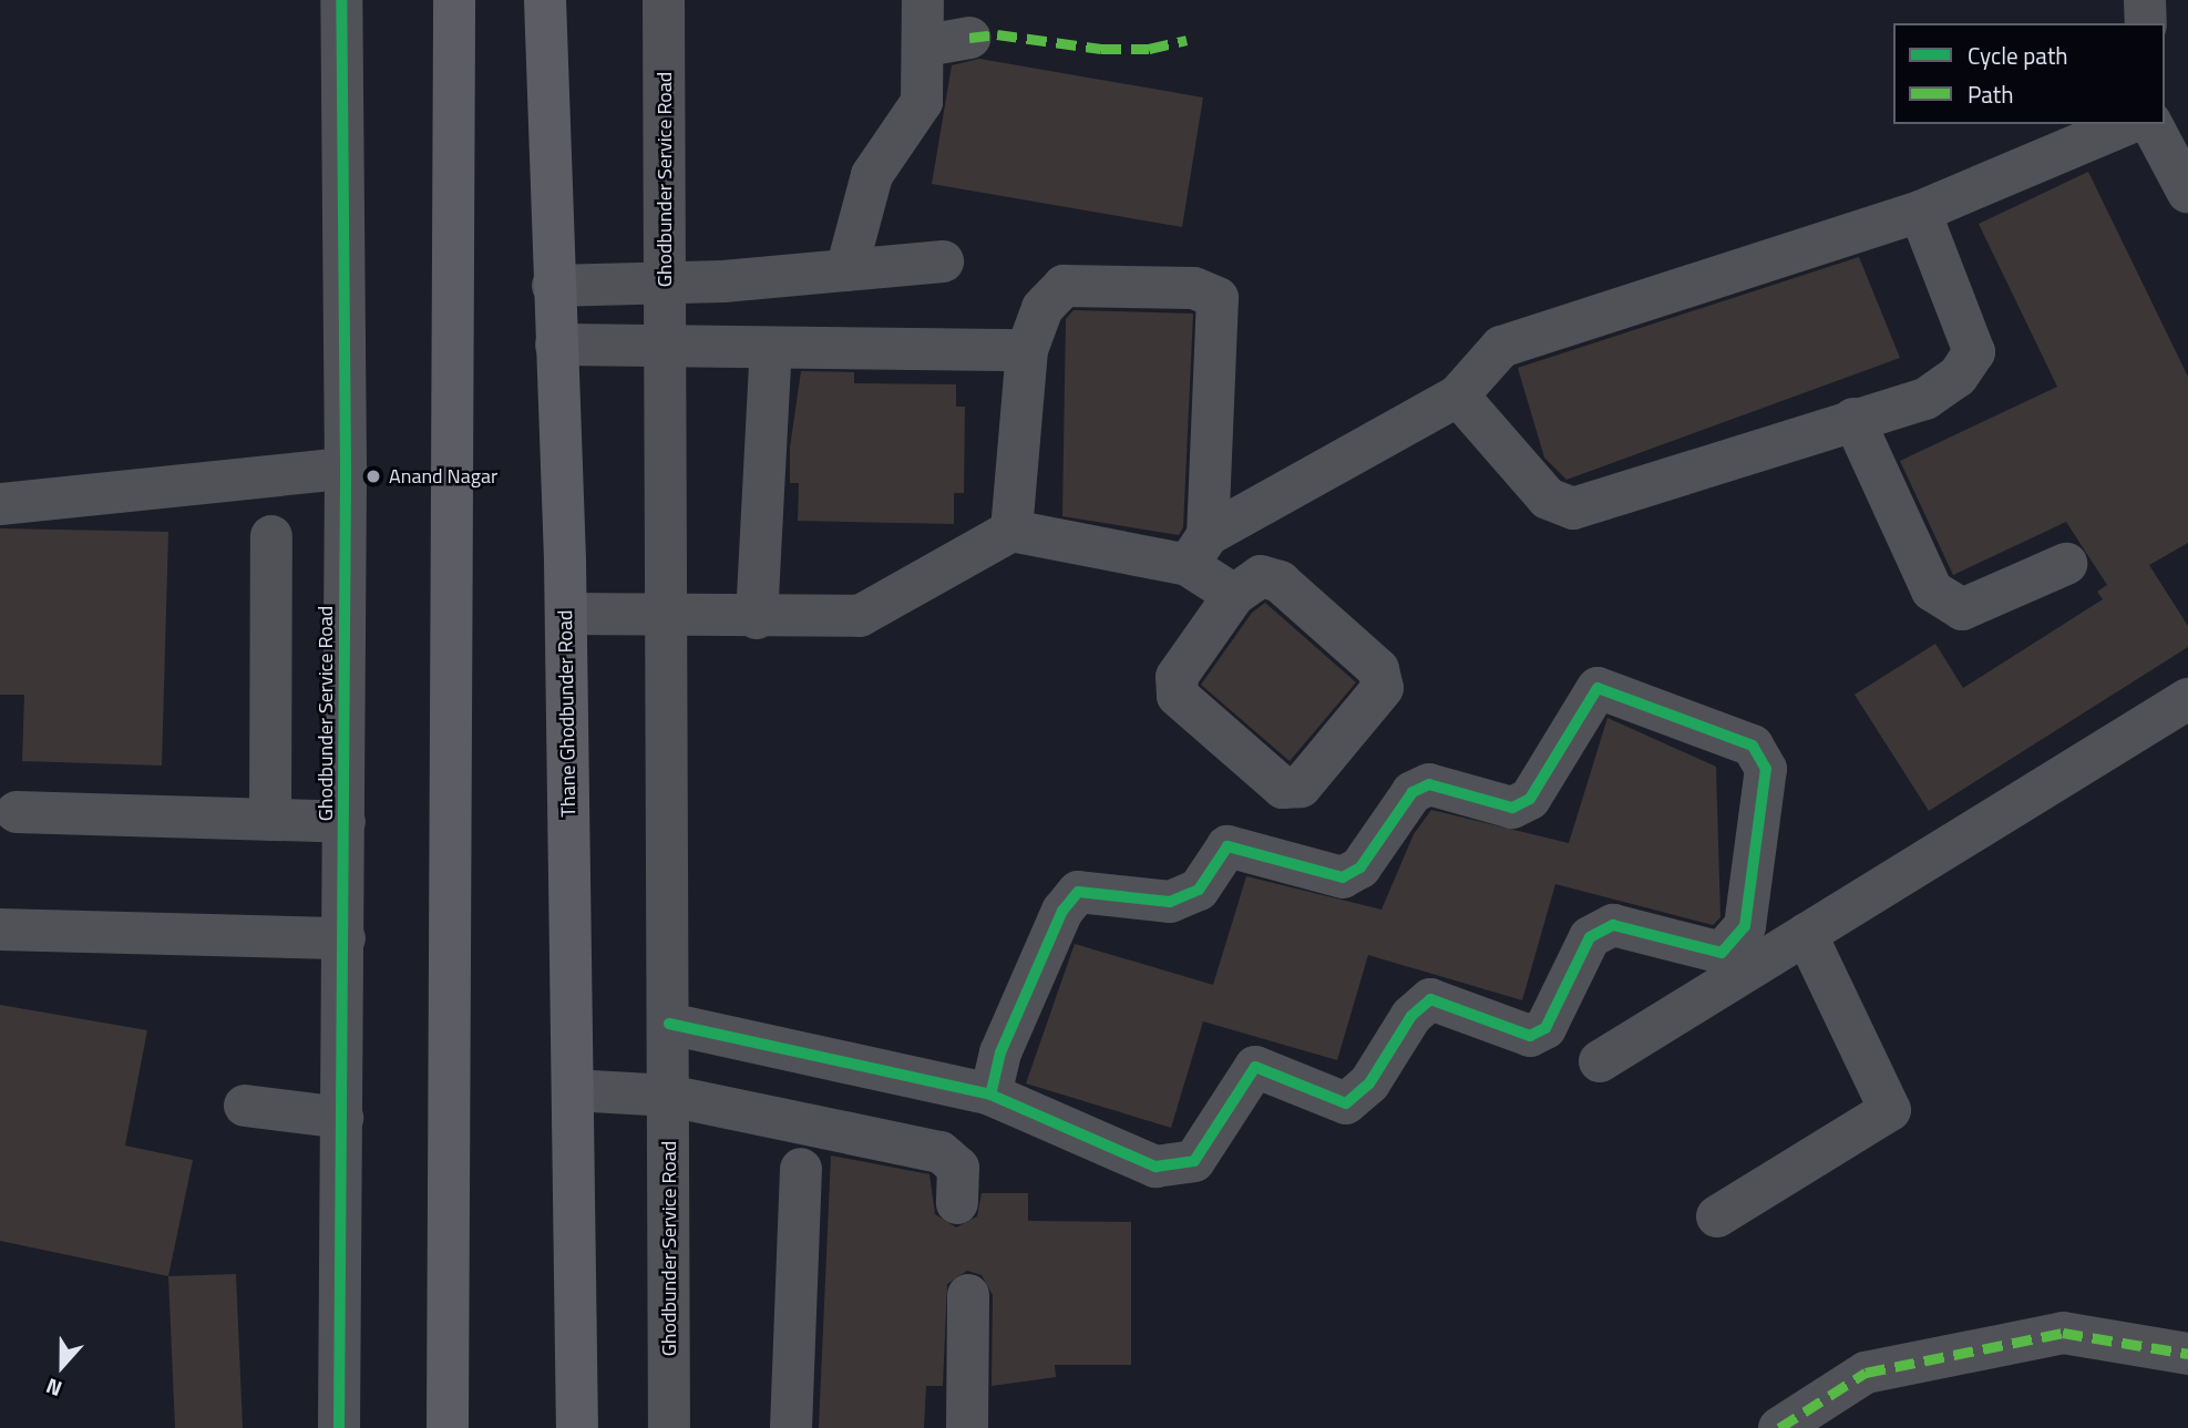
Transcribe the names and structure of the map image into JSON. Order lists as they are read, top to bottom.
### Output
{
  "streets": {
    "main road": ["Thane Ghodbunder Road"],
    "street": ["Ghodbunder Service Road"]
  },
  "places": ["Anand Nagar"],
  "legend": ["Cycle path", "Path"],
  "north": "bottom"
}
